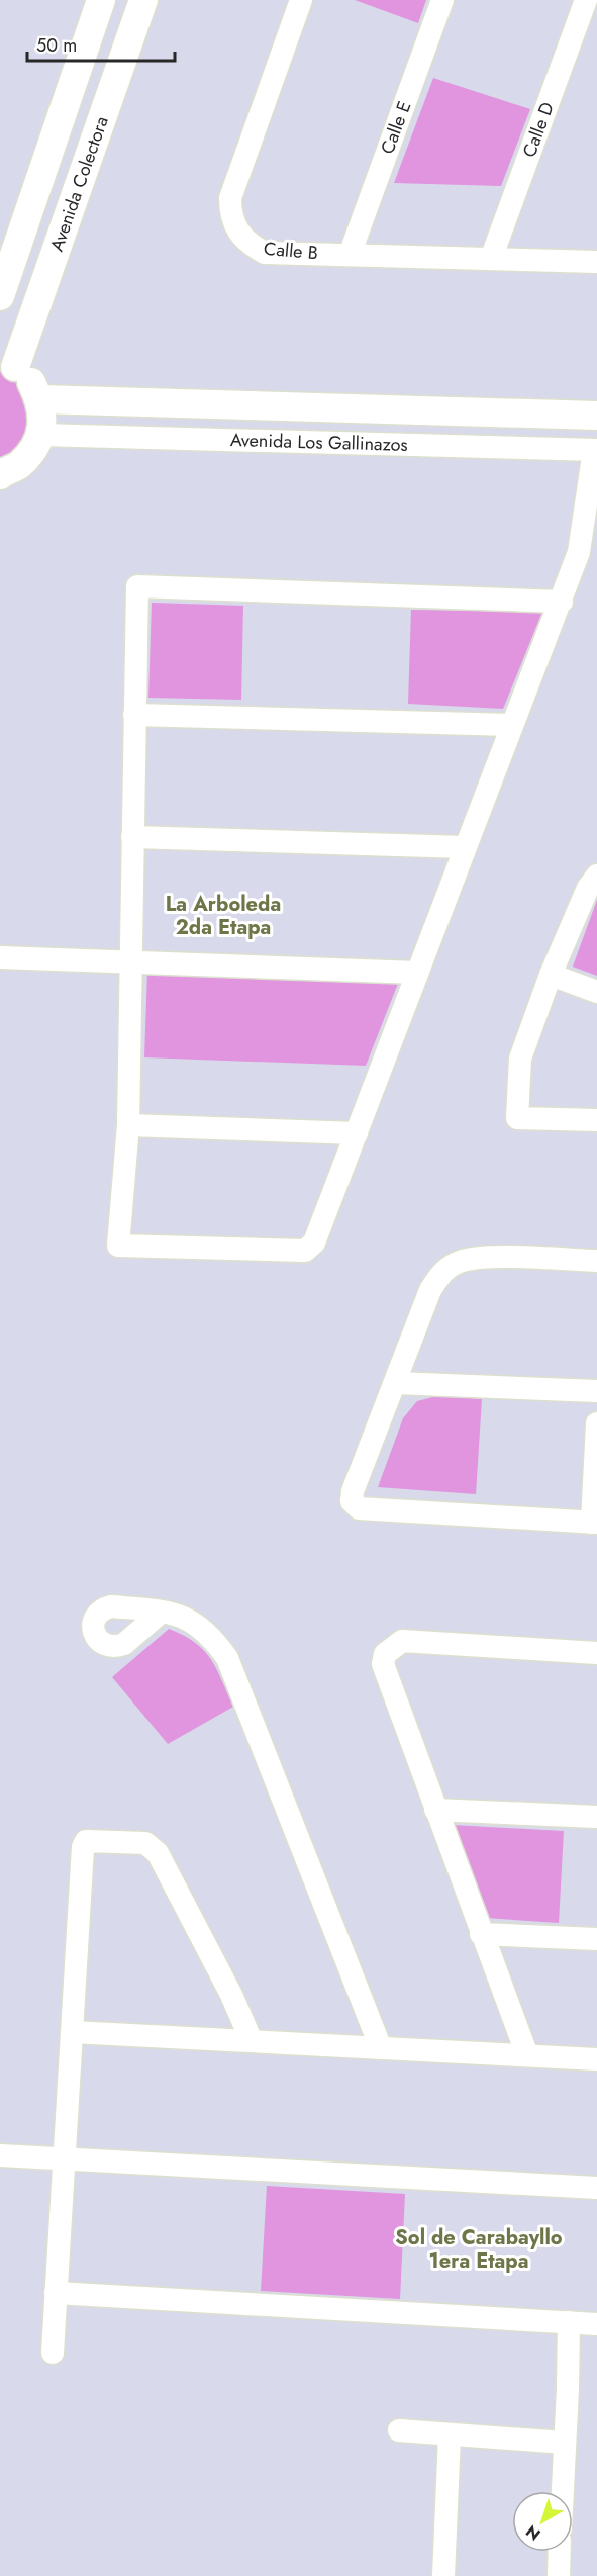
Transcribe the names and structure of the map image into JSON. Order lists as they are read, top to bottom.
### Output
{
  "streets": {
    "street": [
      "Calle E",
      "Calle D",
      "Avenida Colectora",
      "Calle B",
      "Avenida Los Gallinazos"
    ]
  },
  "crossings": [
    ["Calle E", "Calle B"],
    ["Calle D", "Calle B"]
  ],
  "districts": ["La Arboleda 2da Etapa", "Sol de Carabayllo 1era Etapa"],
  "scale_bar": "50 m",
  "north": "bottom left"
}
